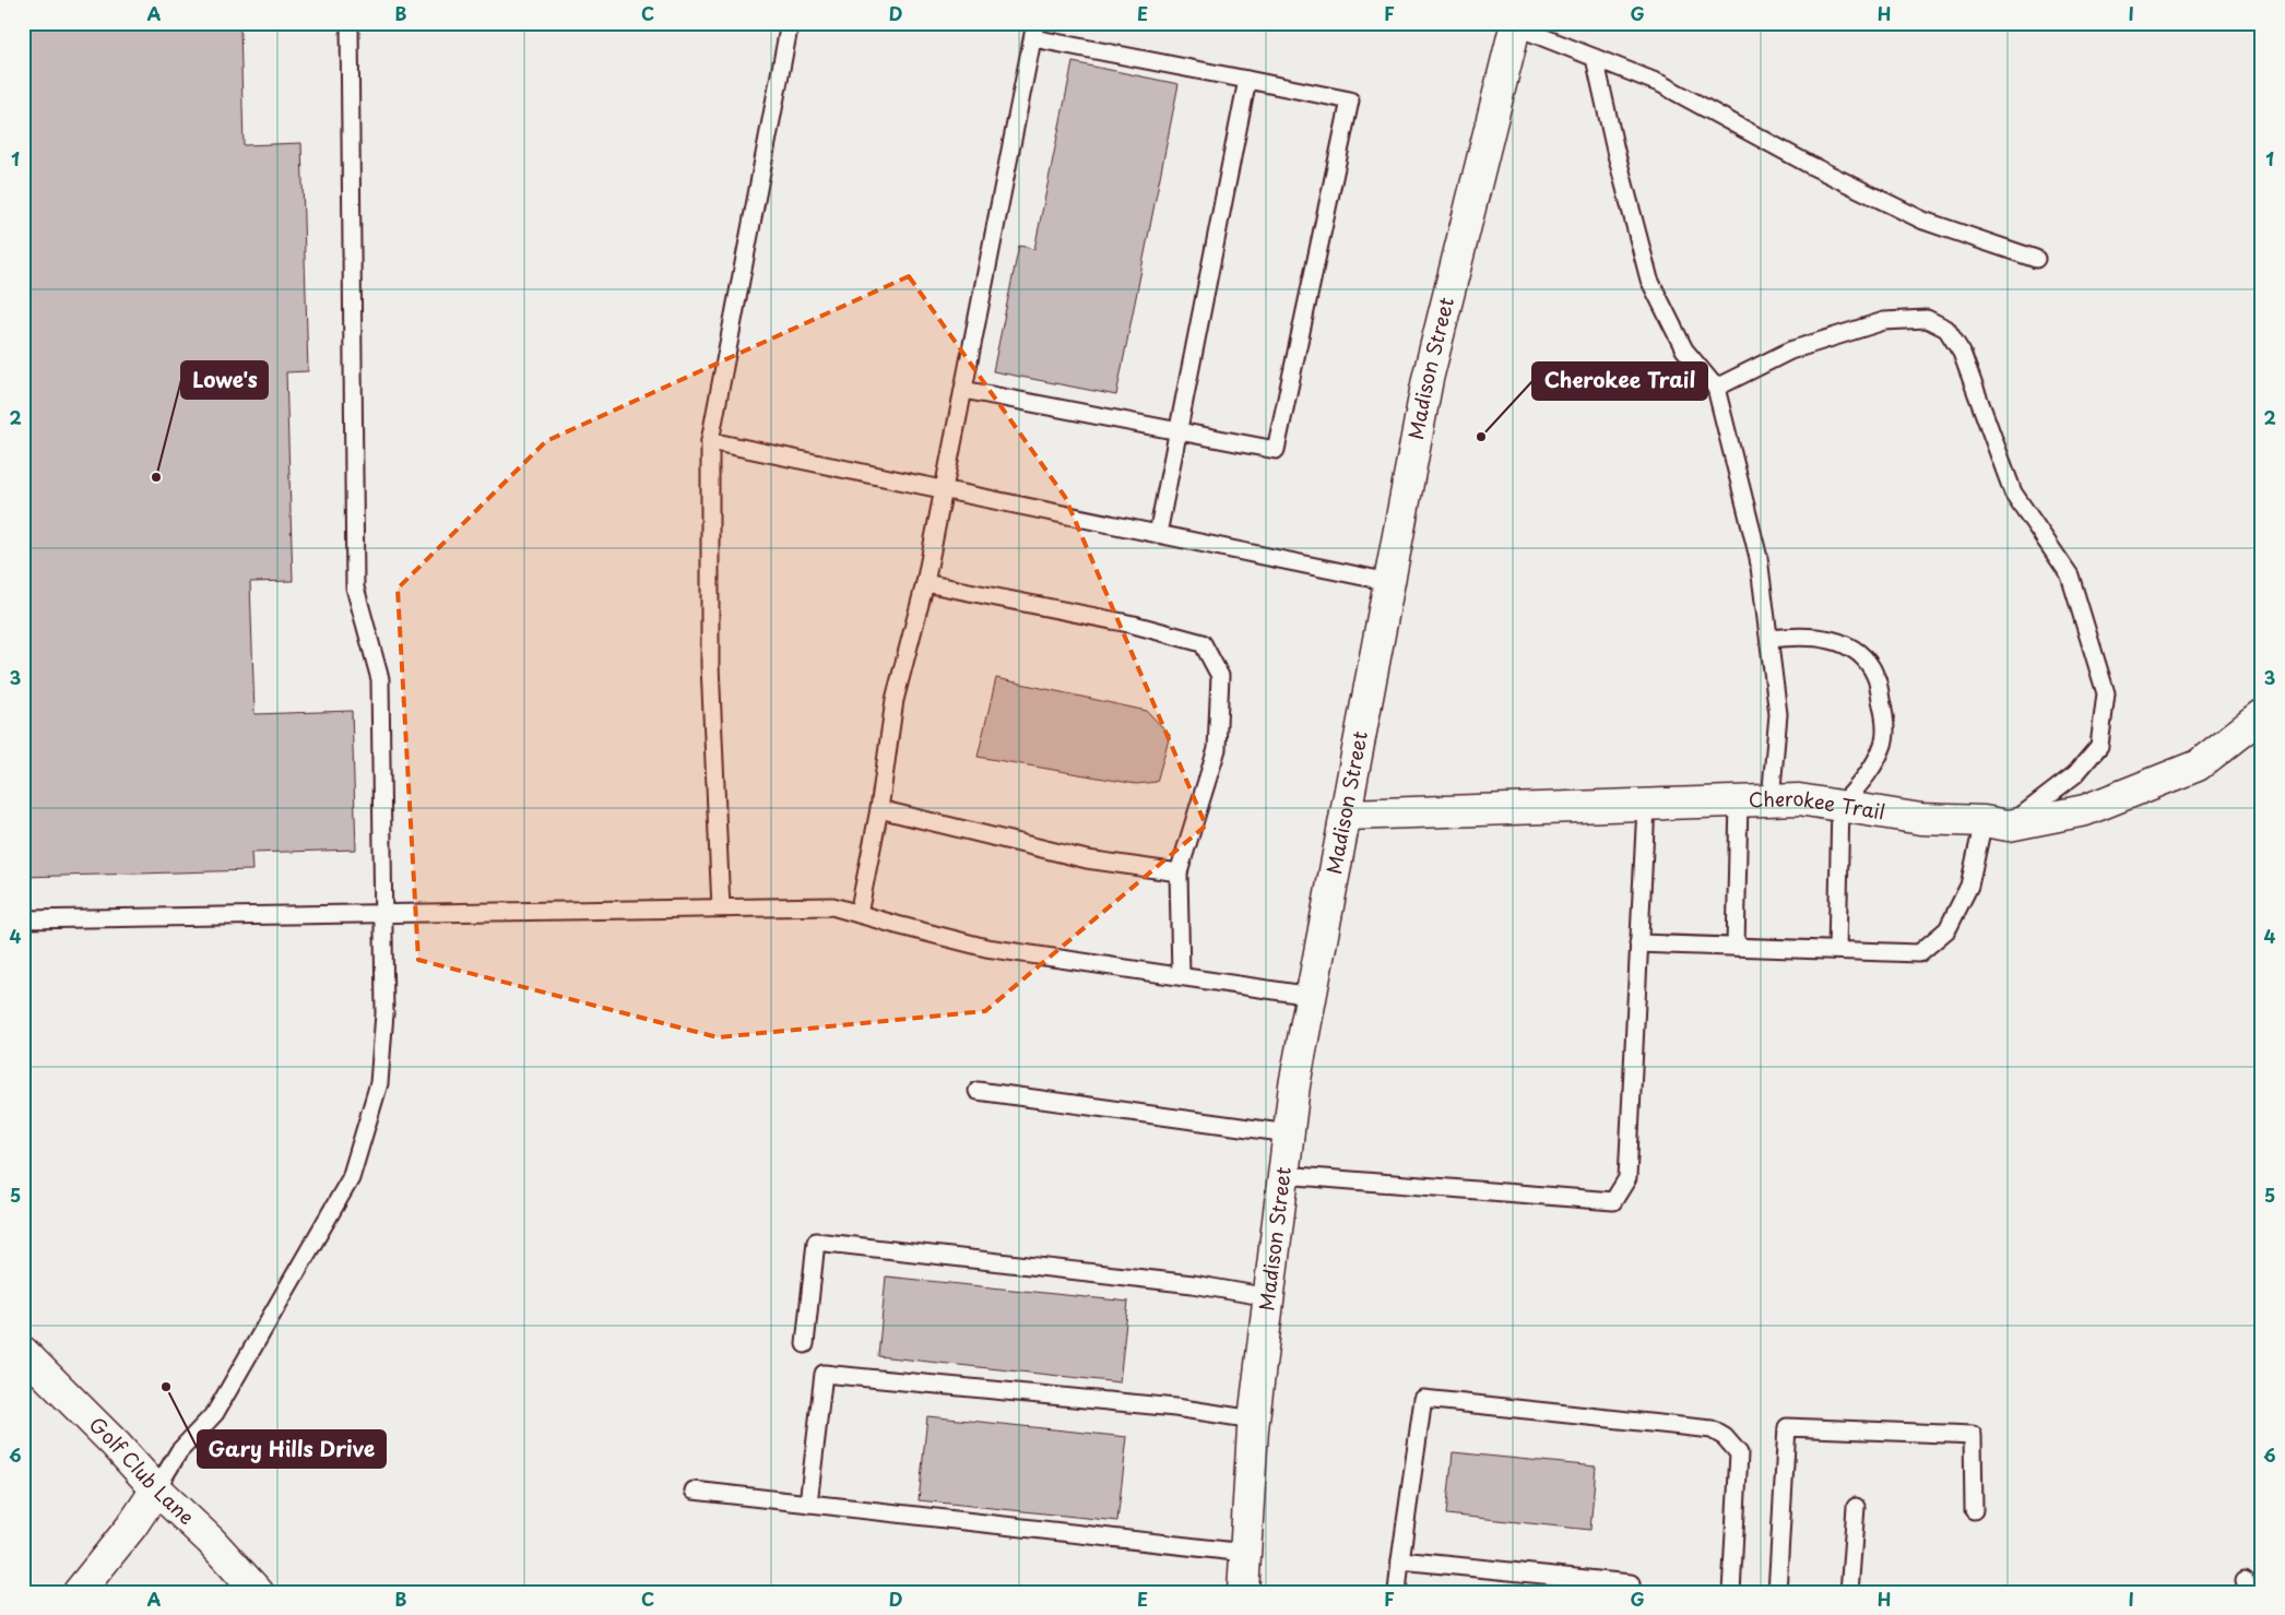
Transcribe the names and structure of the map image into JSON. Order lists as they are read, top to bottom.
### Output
{
  "streets": {
    "main road": ["Madison Street", "Cherokee Trail", "Golf Club Lane"]
  },
  "crossings": [
    ["Madison Street", "Cherokee Trail"]
  ],
  "places": ["Cherokee Trail", "Lowe's", "Gary Hills Drive"],
  "grid": {
    "columns": [
      "A",
      "B",
      "C",
      "D",
      "E",
      "F",
      "G",
      "H",
      "I"
    ],
    "rows": [
      "1",
      "2",
      "3",
      "4",
      "5",
      "6"
    ]
  }
}
